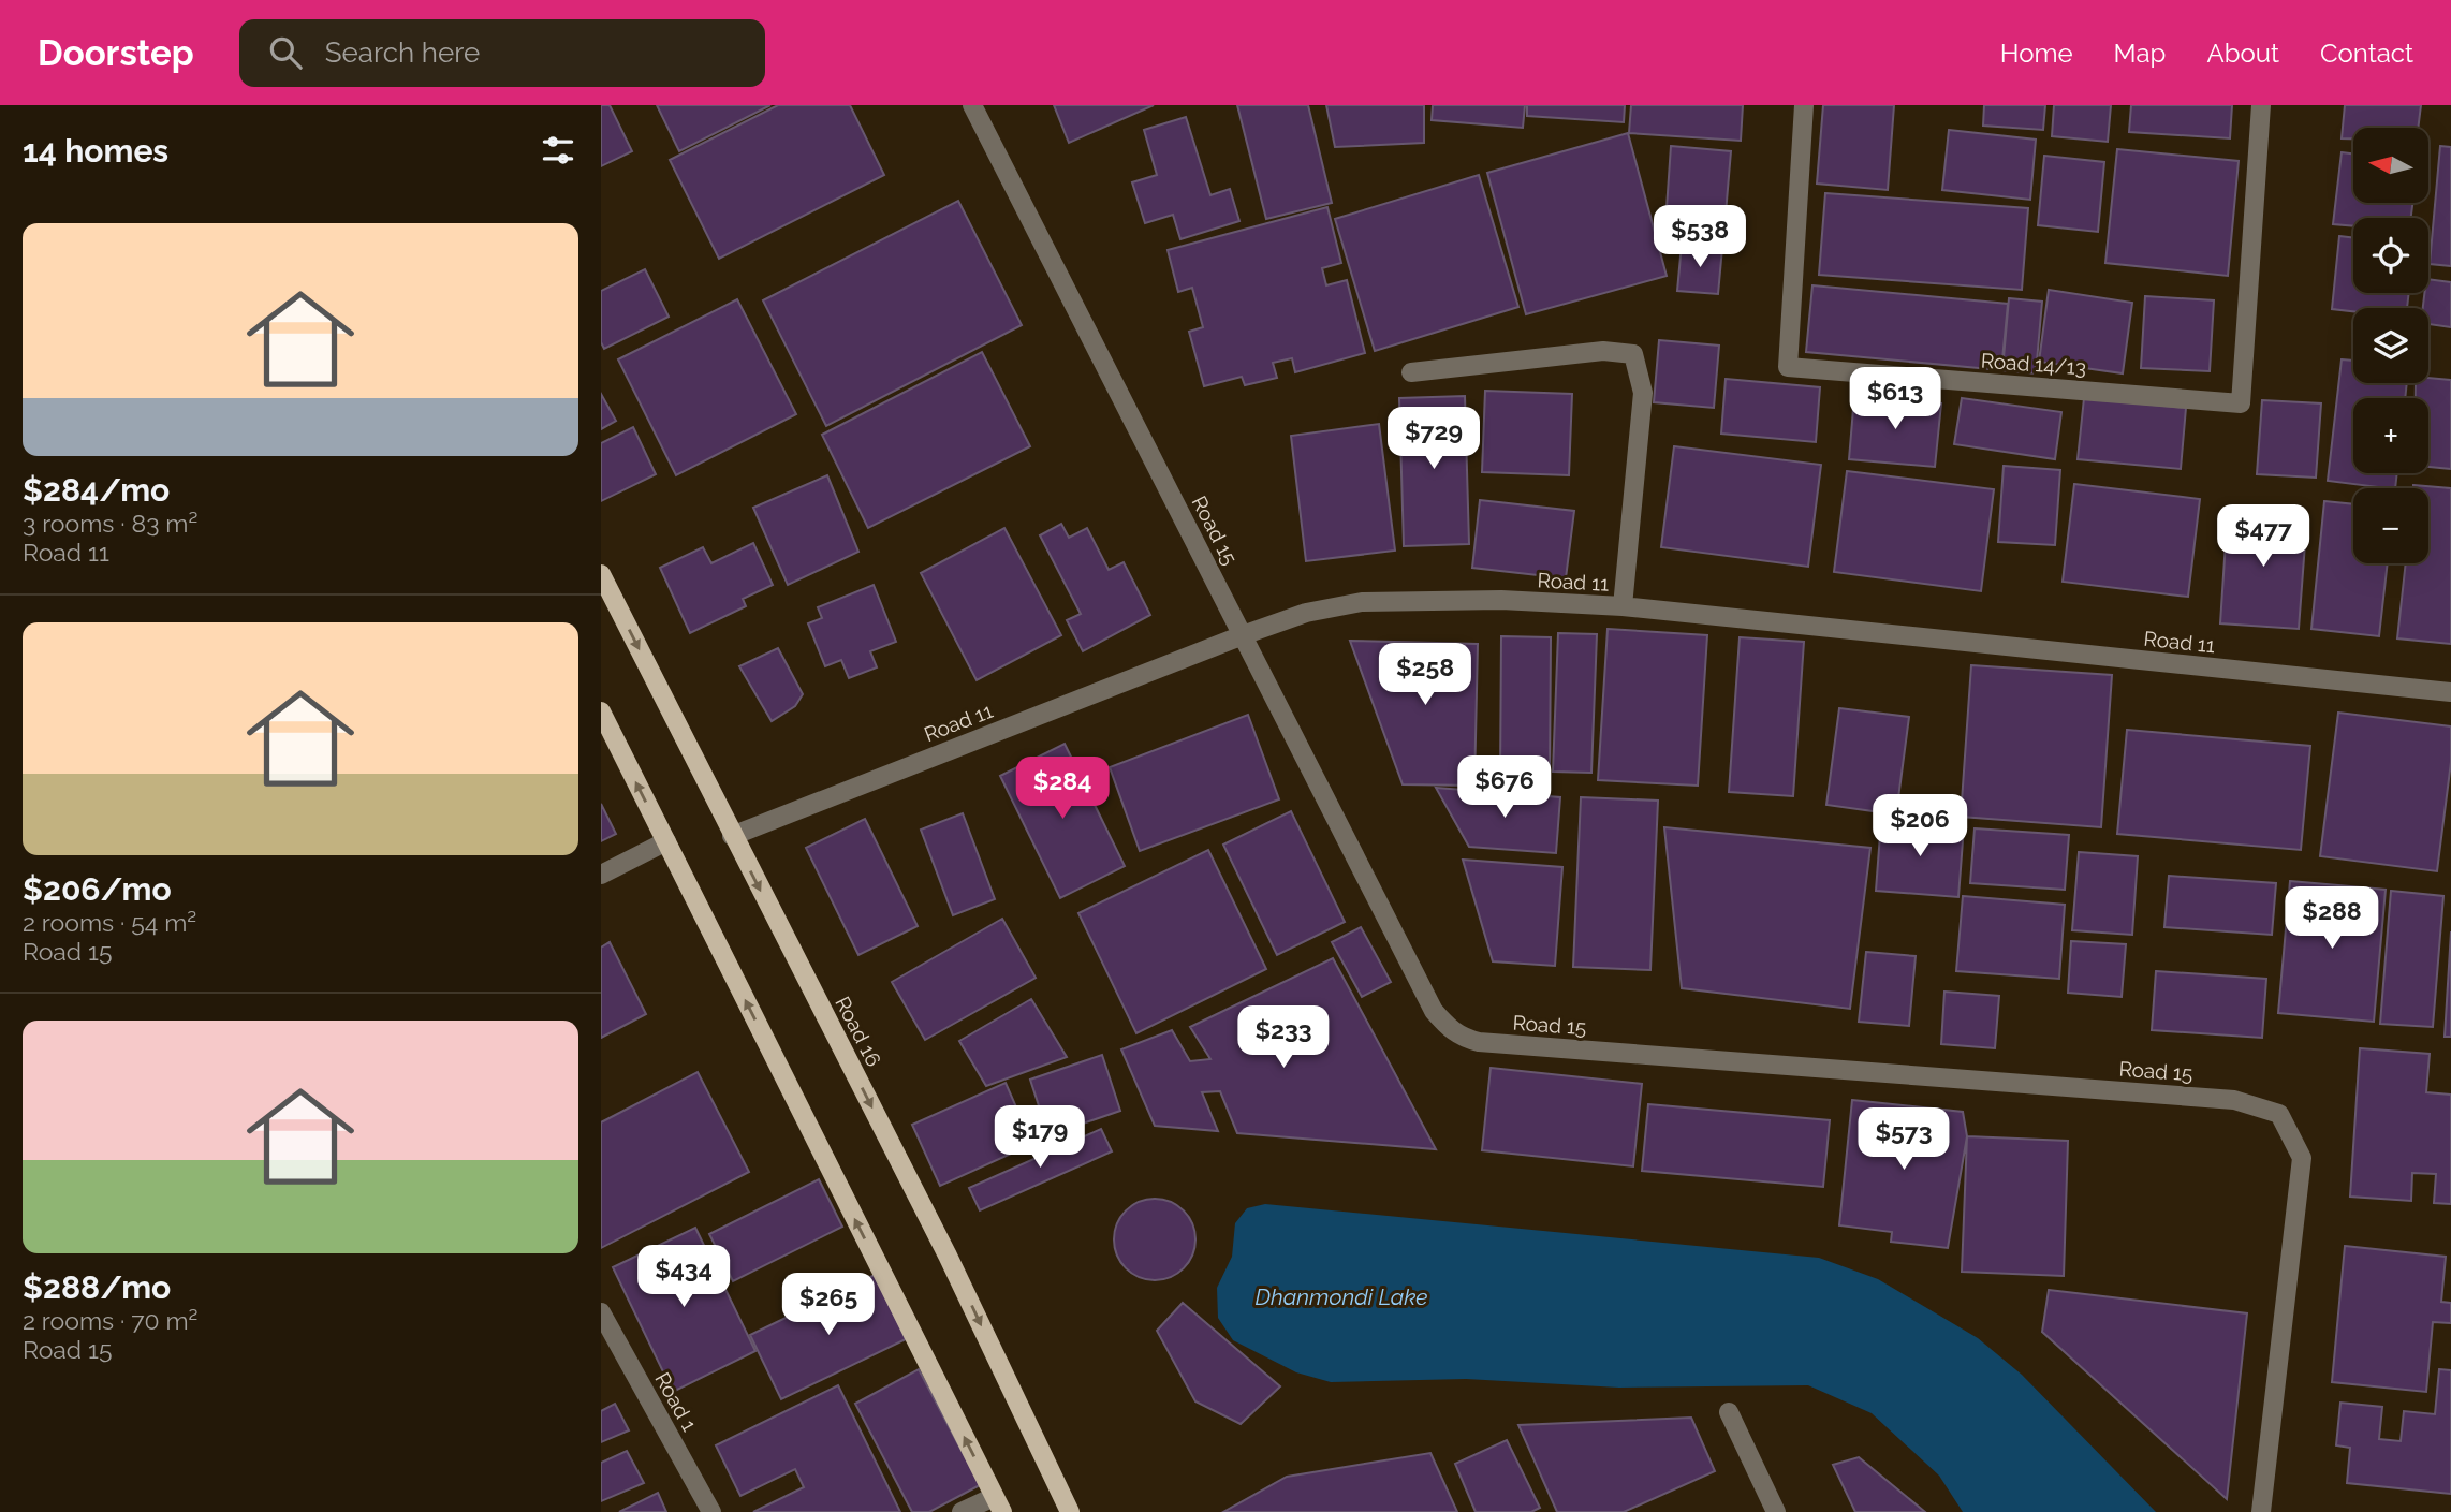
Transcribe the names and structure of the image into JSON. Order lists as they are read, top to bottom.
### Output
{
  "streets": {
    "main road": ["Road 16"],
    "street": [
      "Road 14/13",
      "Road 15",
      "Road 11",
      "Road 1"
    ]
  },
  "crossings": [
    ["Road 15", "Road 11"],
    ["Road 11", "Road 16"]
  ],
  "water": ["Dhanmondi Lake"],
  "north": "left",
  "page": {
    "header": "Doorstep",
    "search": "Search here",
    "nav": [
      "Home",
      "Map",
      "About",
      "Contact"
    ],
    "heading": "14 homes",
    "map_buttons": ["+", "−"],
    "list": [
      {
        "name": "$284/mo",
        "note": "3 rooms · 83 m² · Road 11"
      },
      {
        "name": "$206/mo",
        "note": "2 rooms · 54 m² · Road 15"
      },
      {
        "name": "$288/mo",
        "note": "2 rooms · 70 m² · Road 15"
      }
    ],
    "price": [
      "$538",
      "$613",
      "$729",
      "$477",
      "$258",
      "$676",
      "$284",
      "$206",
      "$288",
      "$233",
      "$179",
      "$573",
      "$434",
      "$265"
    ]
  }
}
